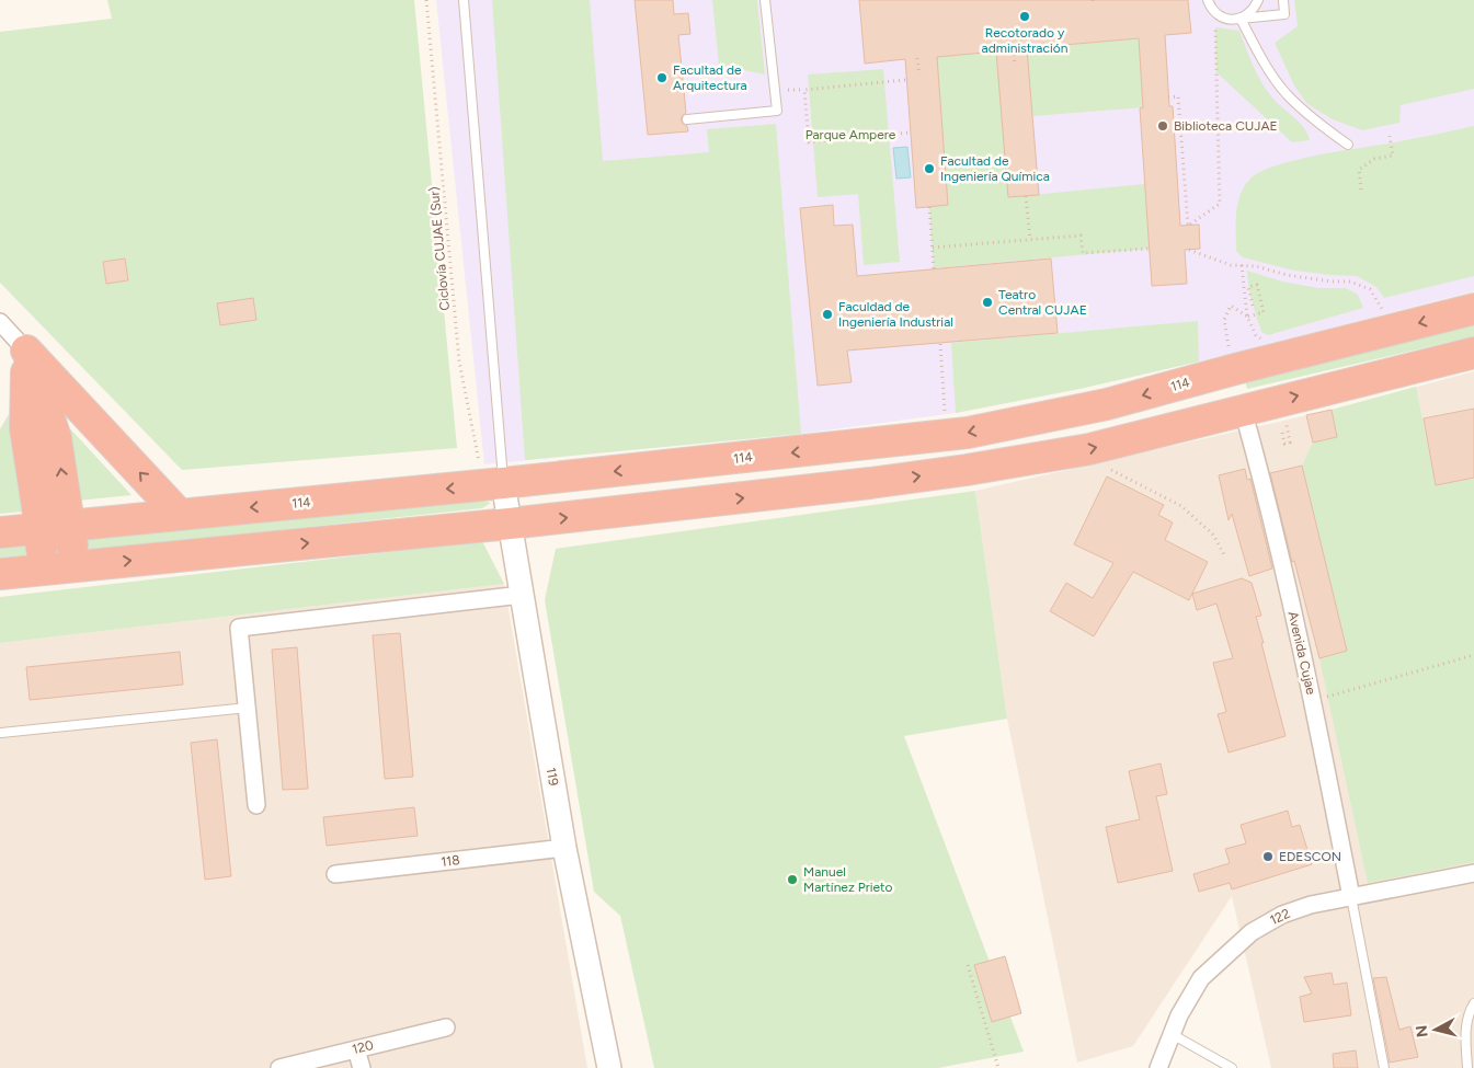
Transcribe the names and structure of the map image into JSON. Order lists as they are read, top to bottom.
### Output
{
  "streets": {
    "highway": ["114"],
    "street": [
      "Avenida Cujae",
      "119",
      "118",
      "122",
      "120"
    ],
    "path": ["Ciclovía CUJAE (Sur)"]
  },
  "crossings": [
    ["Ciclovía CUJAE (Sur)", "114"],
    ["Ciclovía CUJAE (Sur)", "119"],
    ["114", "119"],
    ["Avenida Cujae", "122"],
    ["119", "118"]
  ],
  "parks": ["Parque Ampere"],
  "places": [
    "Recotorado y administración",
    "Facultad de Arquitectura",
    "Biblioteca CUJAE",
    "Facultad de Ingeniería Química",
    "Teatro Central CUJAE",
    "Faculdad de Ingeniería Industrial",
    "EDESCON",
    "Manuel Martínez Prieto"
  ],
  "north": "left"
}
